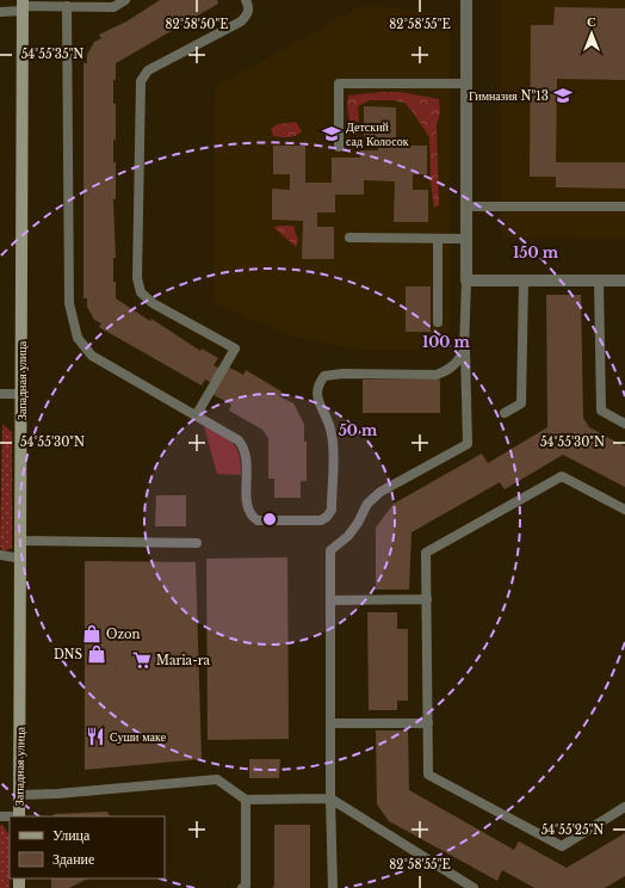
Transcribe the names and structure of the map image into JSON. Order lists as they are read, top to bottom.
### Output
{
  "streets": {
    "street": ["Западная улица"]
  },
  "places": {
    "school or university": ["Гимназия №13", "Детский сад Колосок"],
    "shop": ["Ozon", "DNS"],
    "supermarket": ["Maria-ra"],
    "restaurant": ["Суши маке"]
  },
  "legend": ["Улица", "Здание"],
  "north": "top",
  "coordinates": [
    "82°58'50\"E",
    "82°58'55\"E",
    "54°55'35\"N",
    "54°55'30\"N",
    "54°55'25\"N"
  ],
  "rings": ["150 m", "100 m", "50 m"]
}
